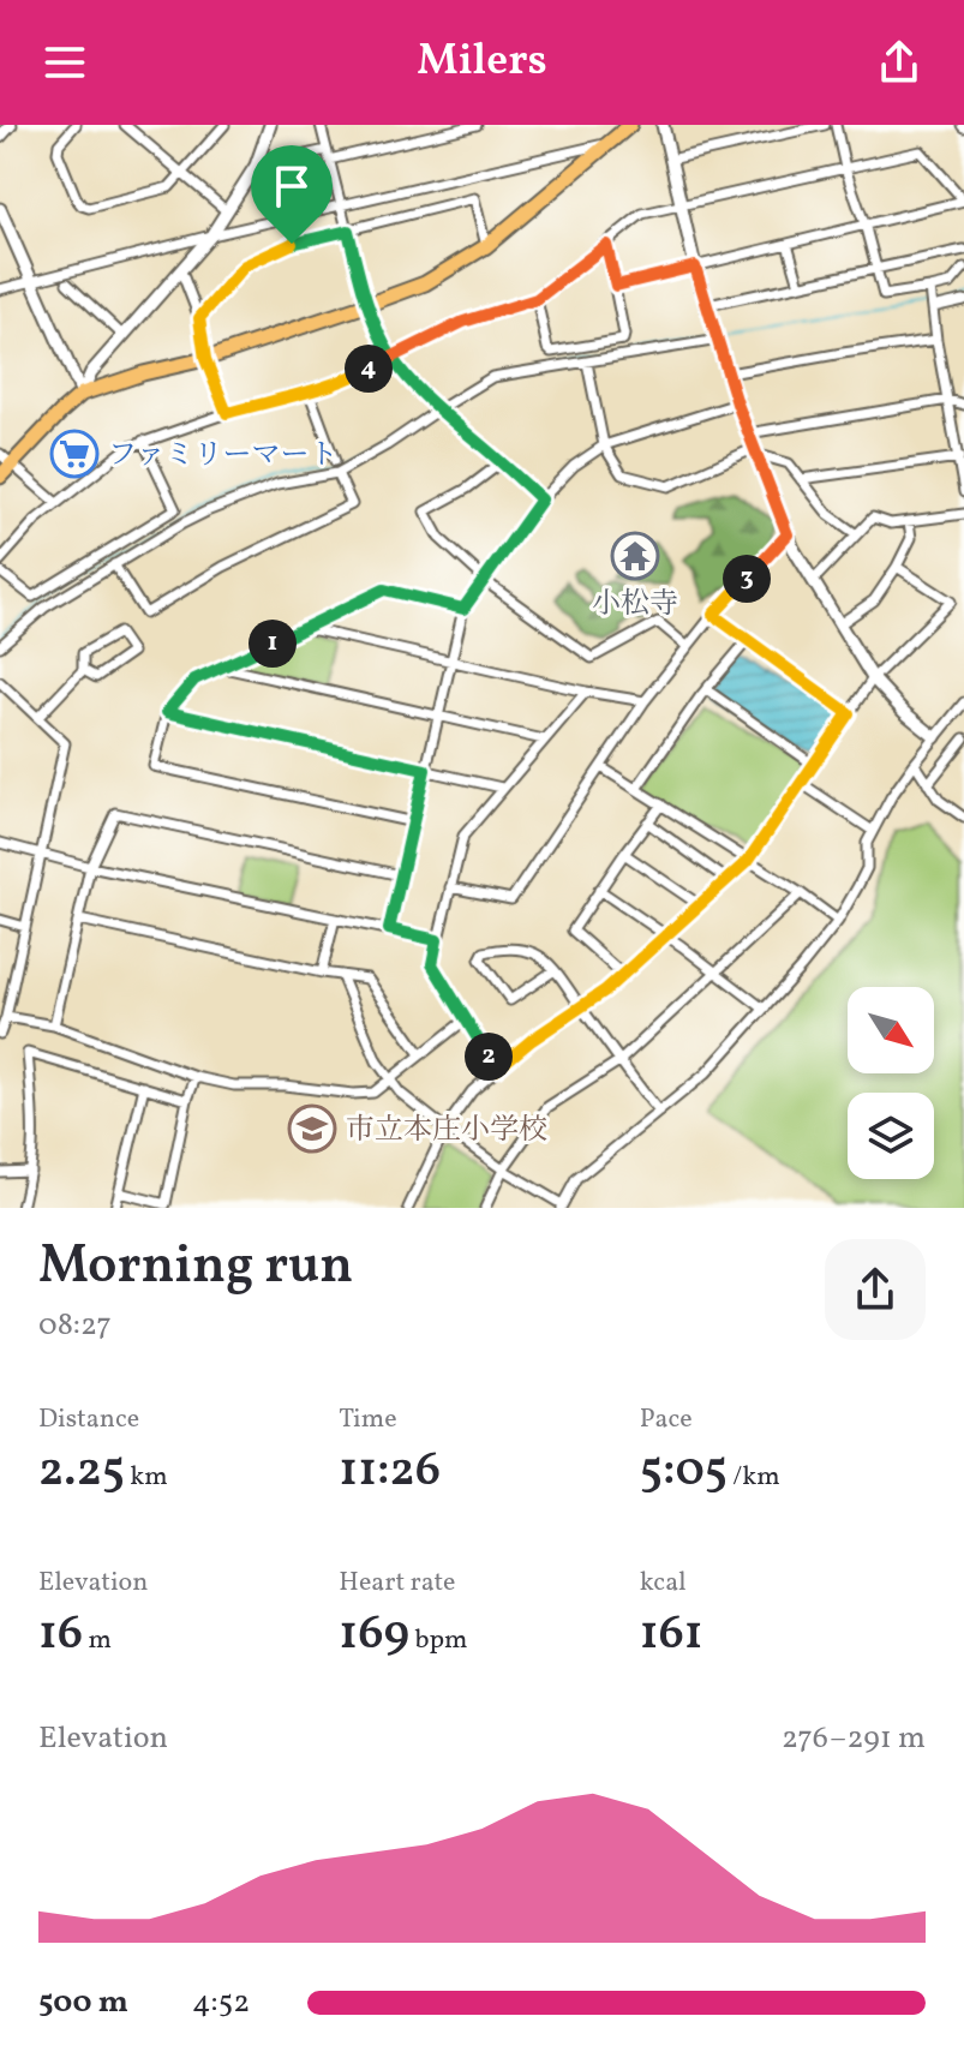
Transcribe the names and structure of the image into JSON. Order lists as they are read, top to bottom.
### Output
{
  "places": {
    "supermarket": ["ファミリーマート"],
    "temple": ["小松寺"],
    "school or university": ["市立本庄小学校"]
  },
  "north": "bottom right",
  "page": {
    "header": "Milers",
    "pins": [
      "4",
      "3",
      "1",
      "2"
    ],
    "heading": ["Morning run", "08:27"],
    "stats": [
      ["Distance", "2.25 km"],
      ["Time", "11:26"],
      ["Pace", "5:05 /km"],
      ["Elevation", "16 m"],
      ["Heart rate", "169 bpm"],
      ["kcal", "161"]
    ],
    "chart": ["Elevation", "276–291 m"],
    "list": [
      {
        "name": "500 m",
        "note": "4:52"
      }
    ]
  }
}
